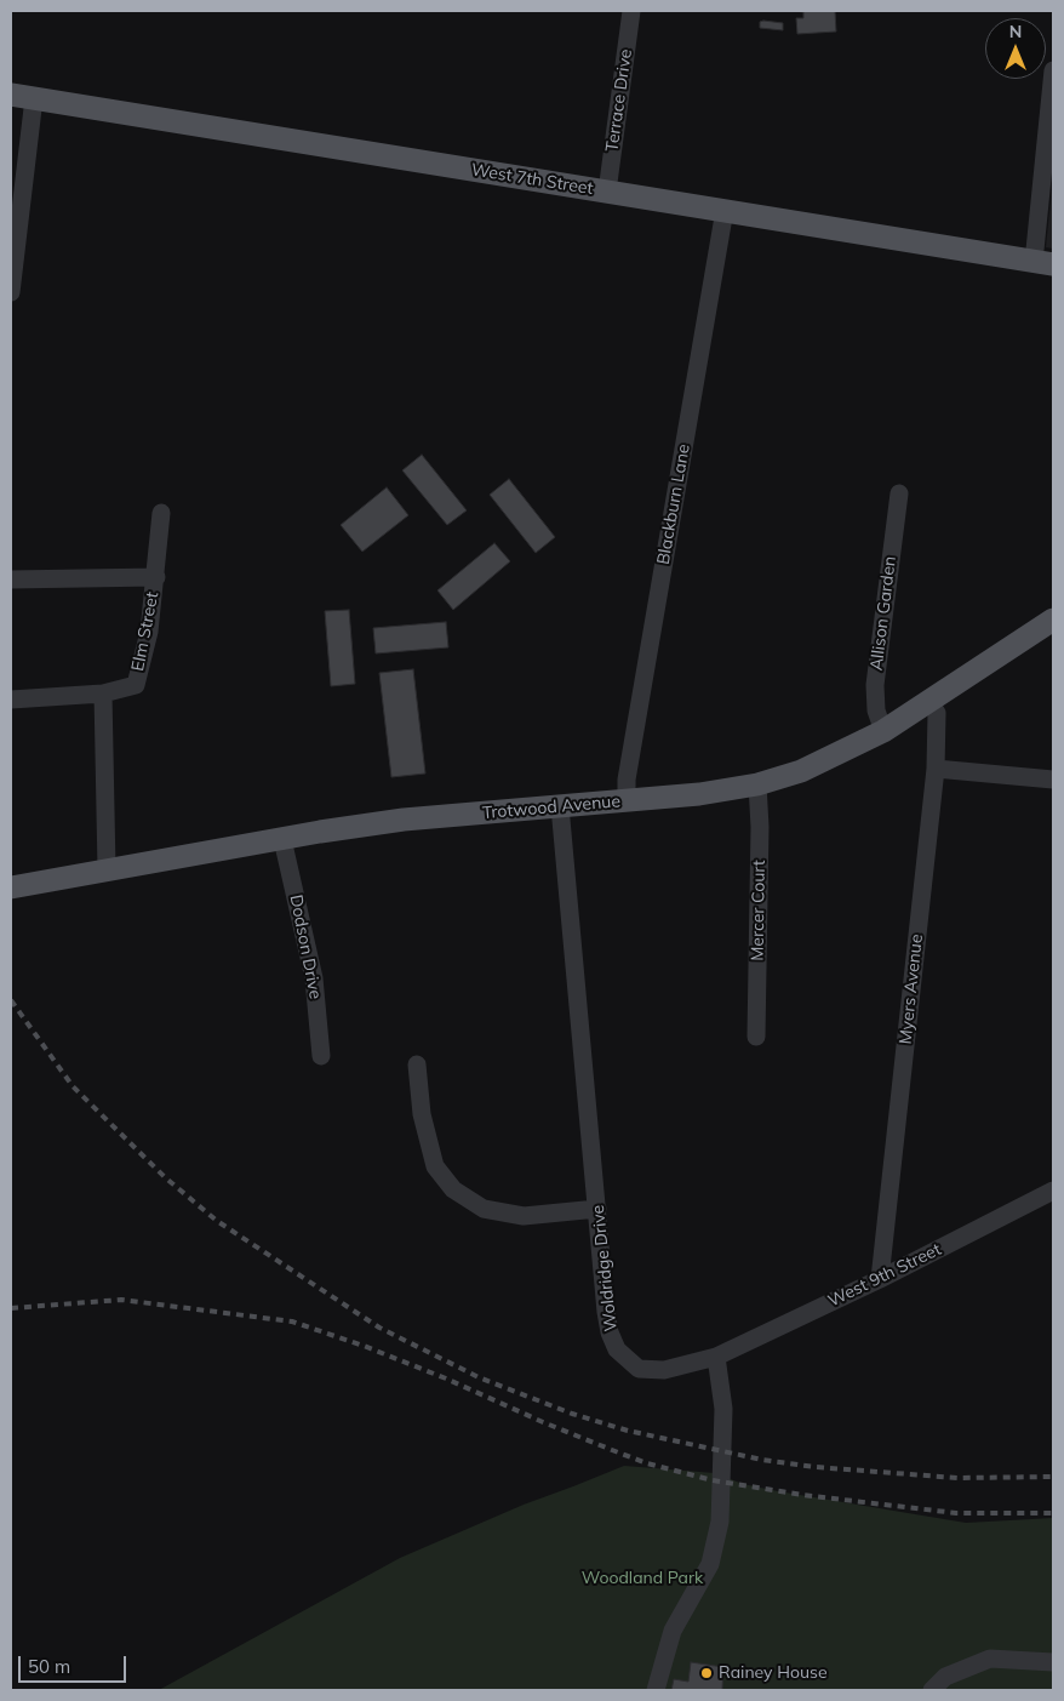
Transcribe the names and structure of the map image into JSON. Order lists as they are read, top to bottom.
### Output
{
  "streets": {
    "main road": ["West 7th Street", "Trotwood Avenue"],
    "street": [
      "Terrace Drive",
      "Blackburn Lane",
      "Allison Garden",
      "Elm Street",
      "Mercer Court",
      "Dodson Drive",
      "Myers Avenue",
      "Woldridge Drive",
      "West 9th Street"
    ]
  },
  "crossings": [
    ["Terrace Drive", "West 7th Street"],
    ["West 7th Street", "Blackburn Lane"],
    ["Blackburn Lane", "Trotwood Avenue"],
    ["Allison Garden", "Trotwood Avenue"],
    ["Trotwood Avenue", "Mercer Court"],
    ["Trotwood Avenue", "Dodson Drive"],
    ["Trotwood Avenue", "Myers Avenue"],
    ["Trotwood Avenue", "Woldridge Drive"],
    ["Myers Avenue", "West 9th Street"],
    ["Woldridge Drive", "West 9th Street"]
  ],
  "parks": ["Woodland Park"],
  "places": ["Rainey House"],
  "scale_bar": "50 m",
  "north": "top"
}
